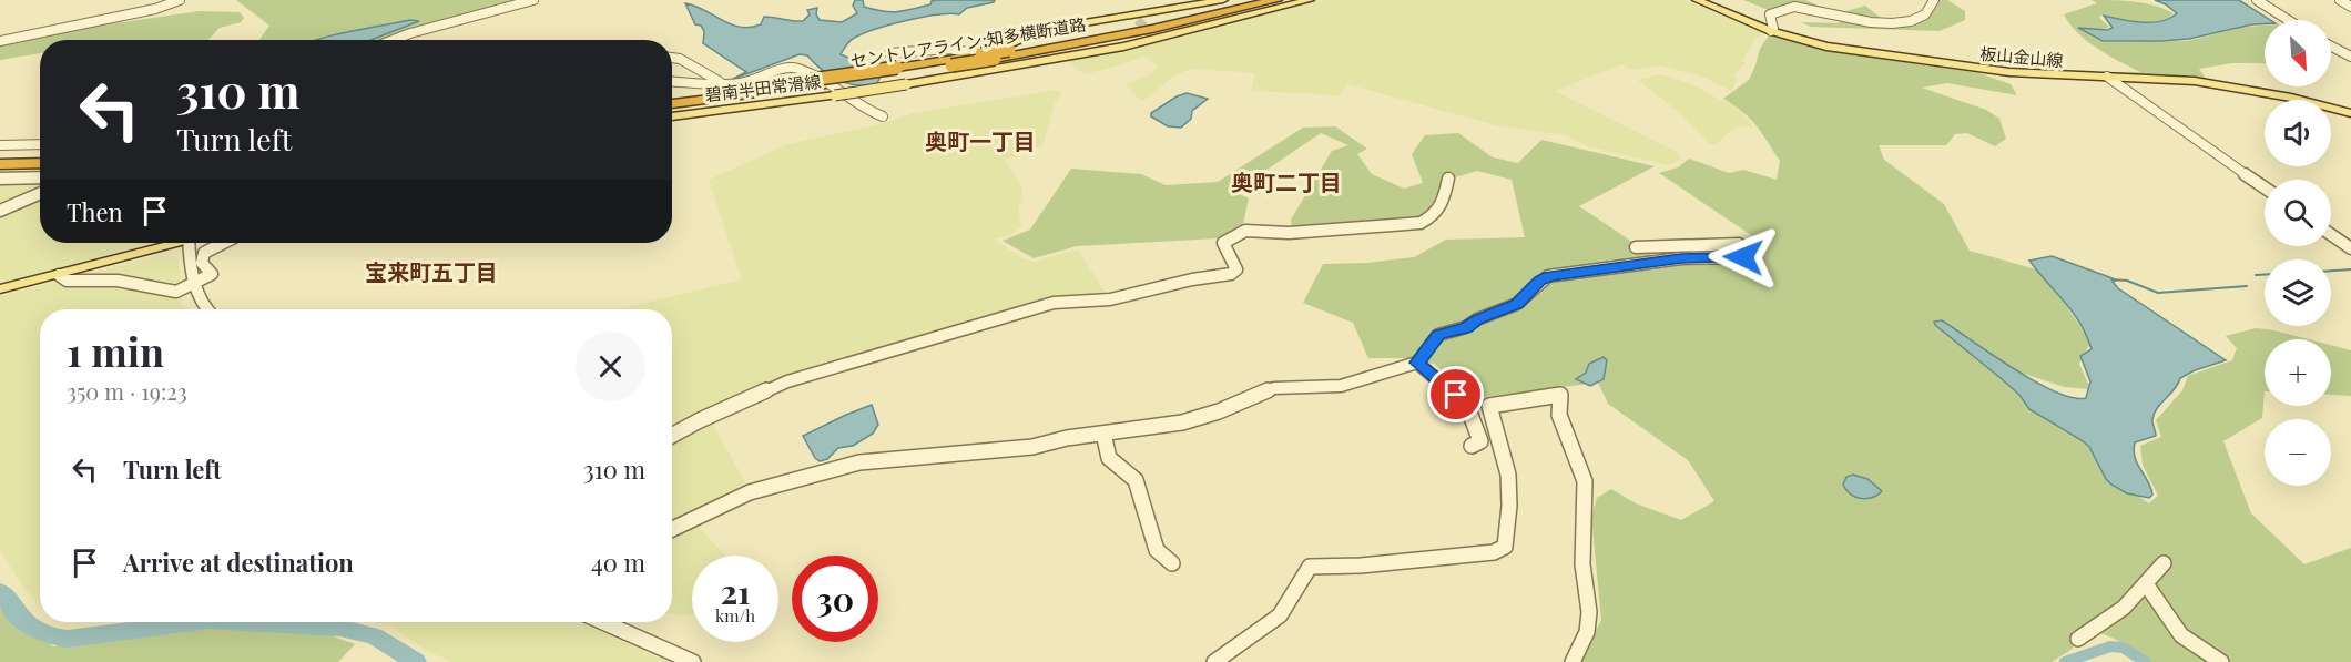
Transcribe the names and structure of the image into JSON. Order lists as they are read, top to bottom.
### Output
{
  "streets": {
    "highway": ["セントレアライン;知多横断道路"],
    "main road": ["板山金山線", "碧南半田常滑線"]
  },
  "crossings": [
    ["セントレアライン;知多横断道路", "碧南半田常滑線"]
  ],
  "districts": ["奥町一丁目", "奥町二丁目", "宝来町五丁目"],
  "north": "bottom right",
  "page": {
    "map_buttons": ["+", "−"],
    "turn": ["310 m", "Turn left"],
    "then": "Then",
    "heading": ["1 min", "350 m · 19:23"],
    "list": [
      {
        "name": "Turn left",
        "value": "310 m"
      },
      {
        "name": "Arrive at destination",
        "value": "40 m"
      }
    ],
    "speed": "21 km/h",
    "limit": "30"
  }
}
